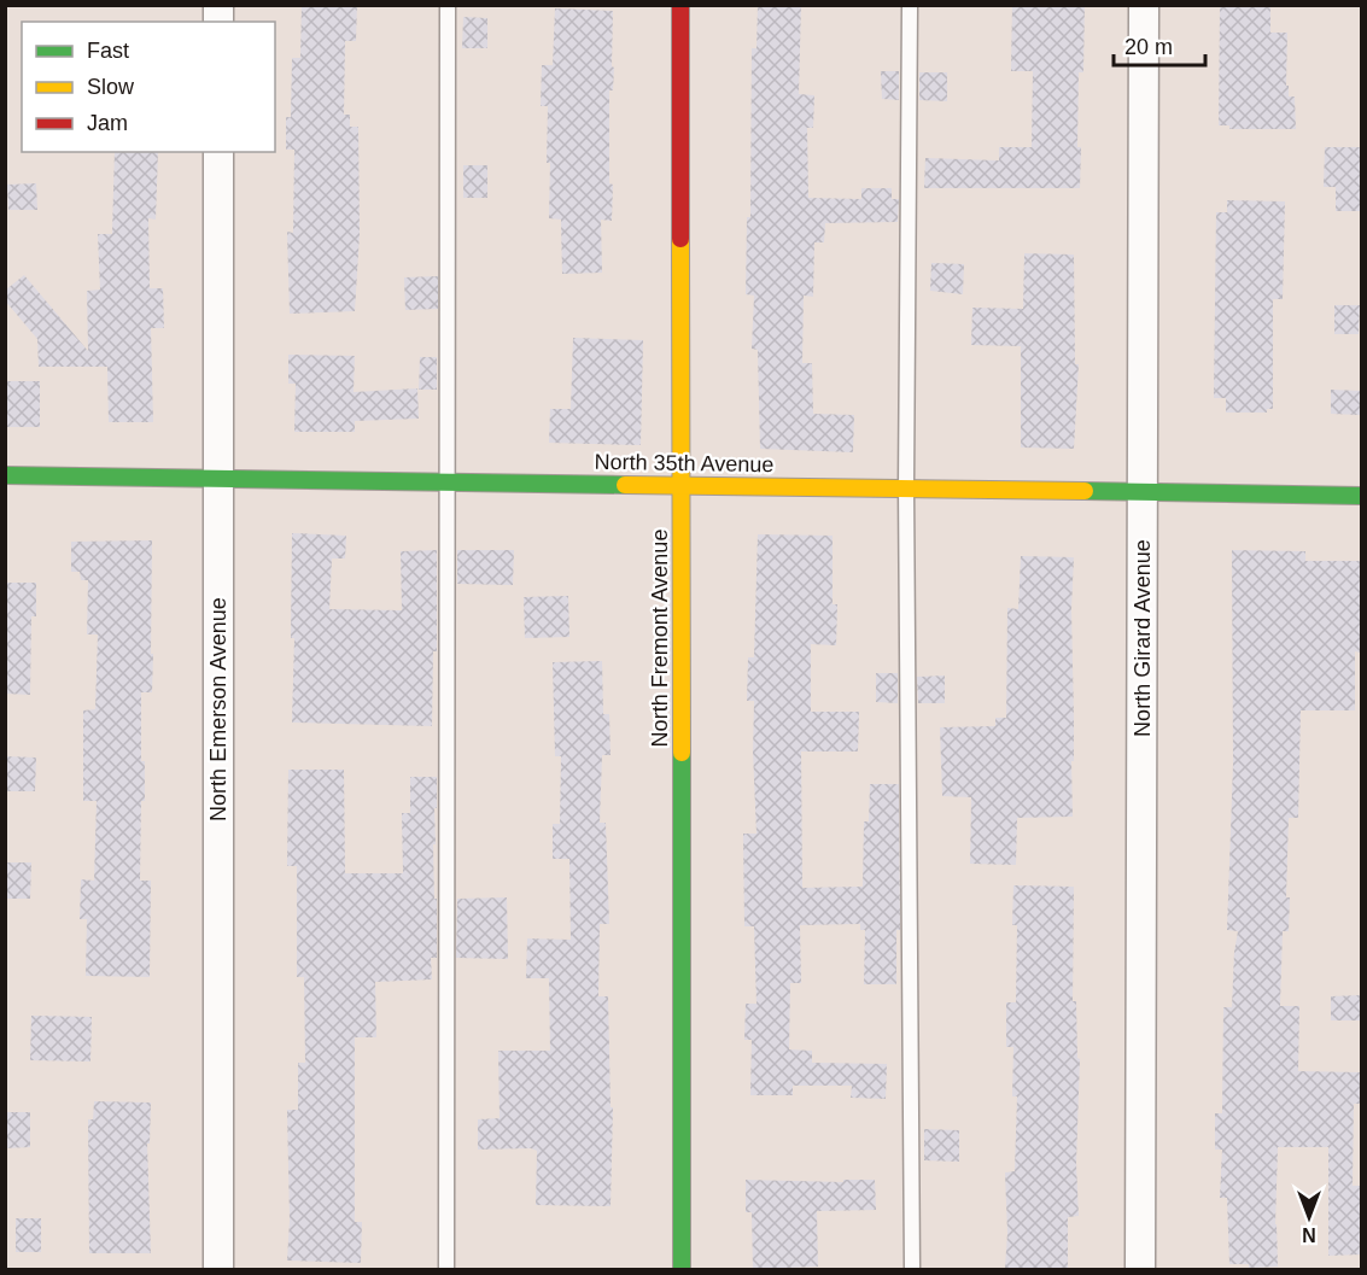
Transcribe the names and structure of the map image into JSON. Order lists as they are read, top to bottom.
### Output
{
  "streets": {
    "street": [
      "North 35th Avenue",
      "North Fremont Avenue",
      "North Girard Avenue",
      "North Emerson Avenue"
    ]
  },
  "crossings": [
    ["North 35th Avenue", "North Fremont Avenue"],
    ["North 35th Avenue", "North Girard Avenue"],
    ["North 35th Avenue", "North Emerson Avenue"]
  ],
  "legend": ["Fast", "Slow", "Jam"],
  "scale_bar": "20 m",
  "north": "bottom"
}
